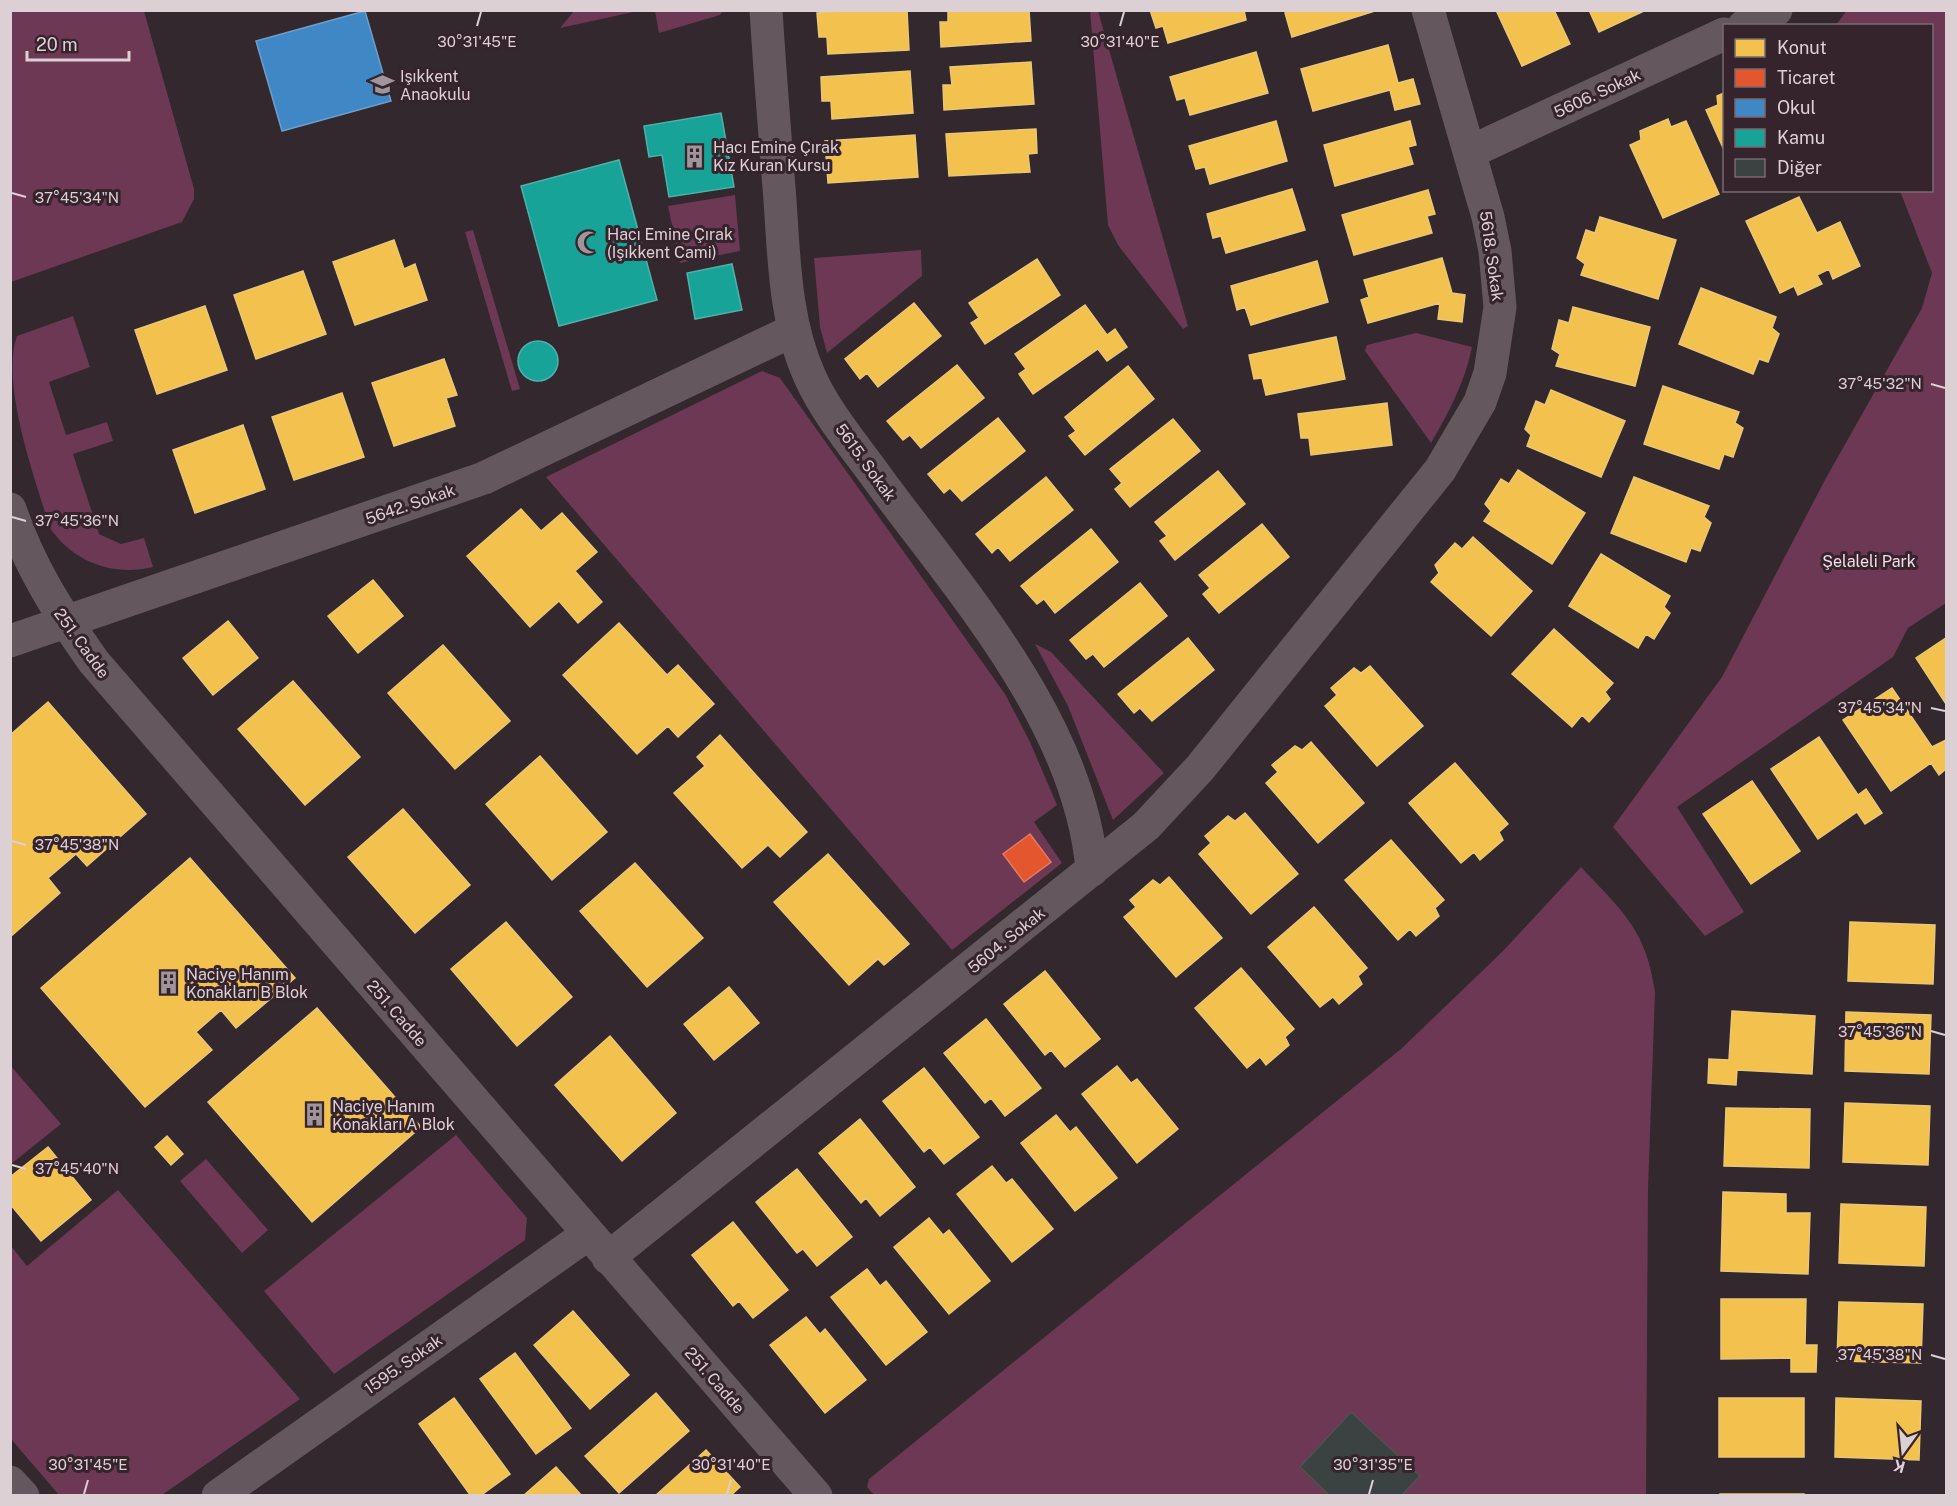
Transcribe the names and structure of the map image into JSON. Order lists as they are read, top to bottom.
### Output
{
  "streets": {
    "street": [
      "5606. Sokak",
      "5618. Sokak",
      "5615. Sokak",
      "5642. Sokak",
      "251. Cadde",
      "5604. Sokak",
      "1595. Sokak"
    ]
  },
  "crossings": [
    ["5606. Sokak", "5618. Sokak"],
    ["5618. Sokak", "5604. Sokak"],
    ["5615. Sokak", "5642. Sokak"],
    ["5615. Sokak", "5604. Sokak"],
    ["5642. Sokak", "251. Cadde"],
    ["251. Cadde", "5604. Sokak"],
    ["251. Cadde", "1595. Sokak"]
  ],
  "parks": ["Şelaleli Park"],
  "places": {
    "school or university": ["Işıkkent Anaokulu"],
    "building": ["Hacı Emine Çırak Kız Kuran Kursu", "Naciye Hanım Konakları B Blok", "Naciye Hanım Konakları A Blok"],
    "mosque": ["Hacı Emine Çırak (Işıkkent Cami)"]
  },
  "legend": [
    "Konut",
    "Ticaret",
    "Okul",
    "Kamu",
    "Diğer"
  ],
  "scale_bar": "20 m",
  "north": "bottom",
  "coordinates": [
    "30°31'45\"E",
    "30°31'40\"E",
    "37°45'34\"N",
    "37°45'32\"N",
    "37°45'36\"N",
    "37°45'38\"N",
    "37°45'40\"N",
    "30°31'35\"E"
  ]
}
